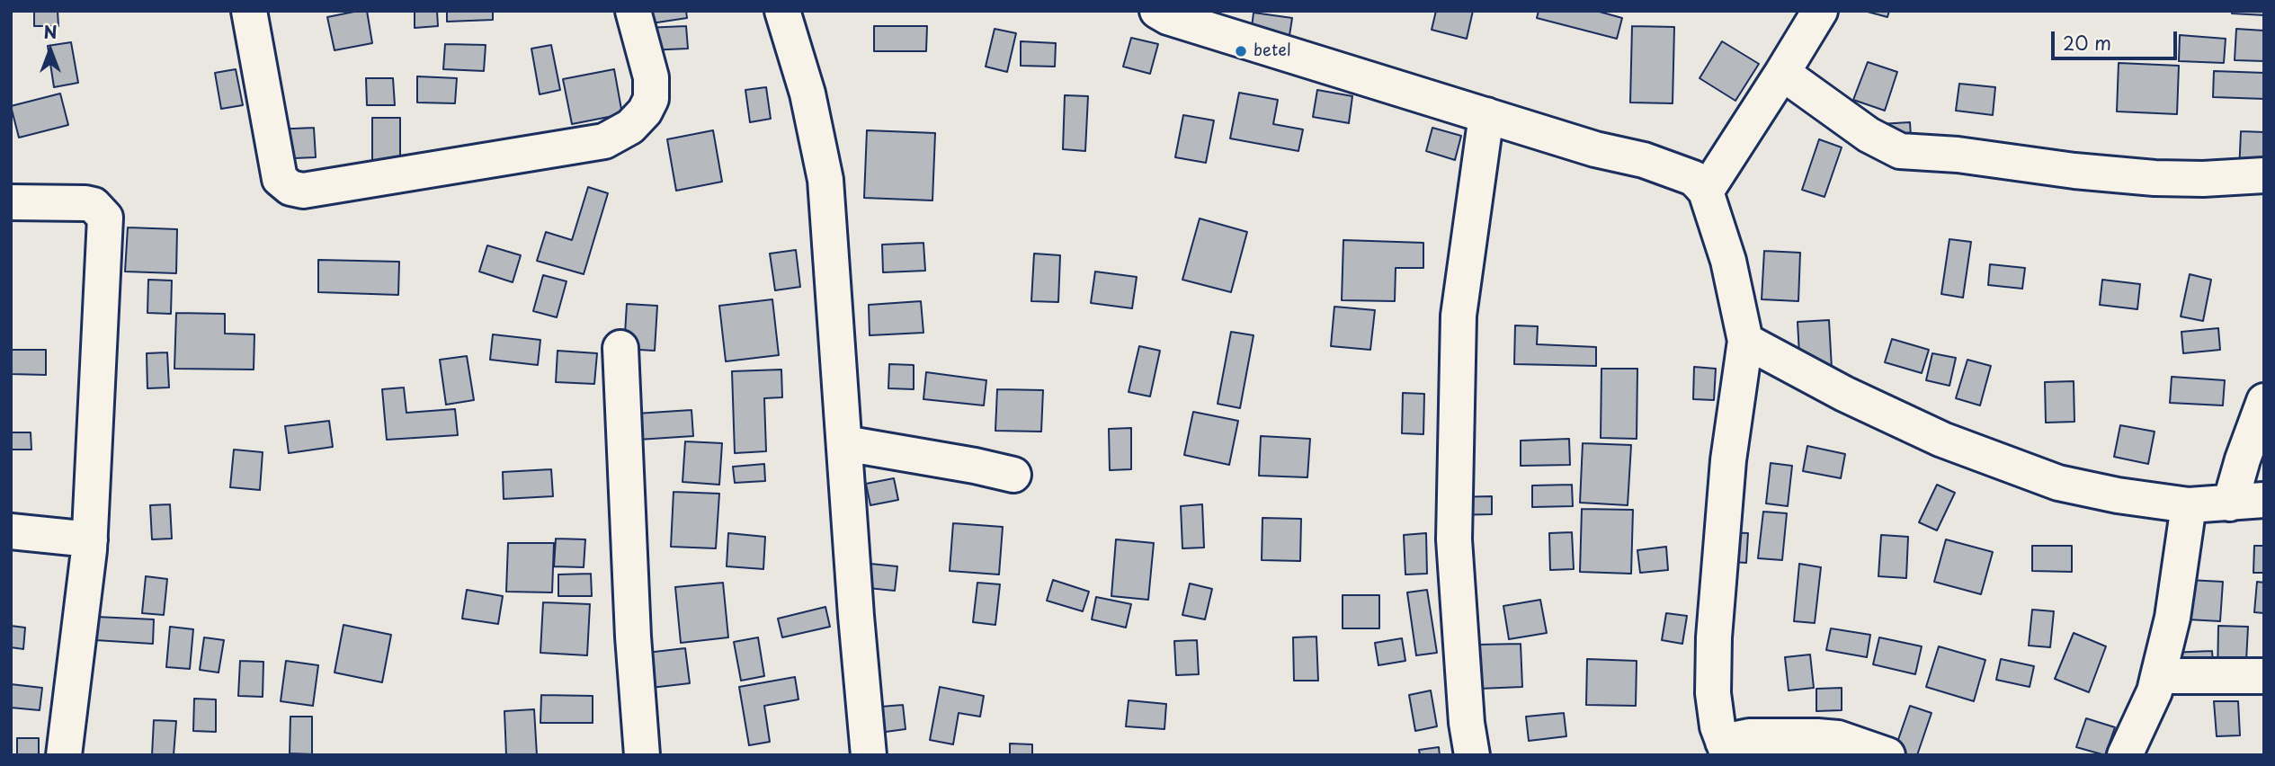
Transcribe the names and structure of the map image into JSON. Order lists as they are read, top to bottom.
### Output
{
  "places": ["betel"],
  "scale_bar": "20 m",
  "north": "top"
}
